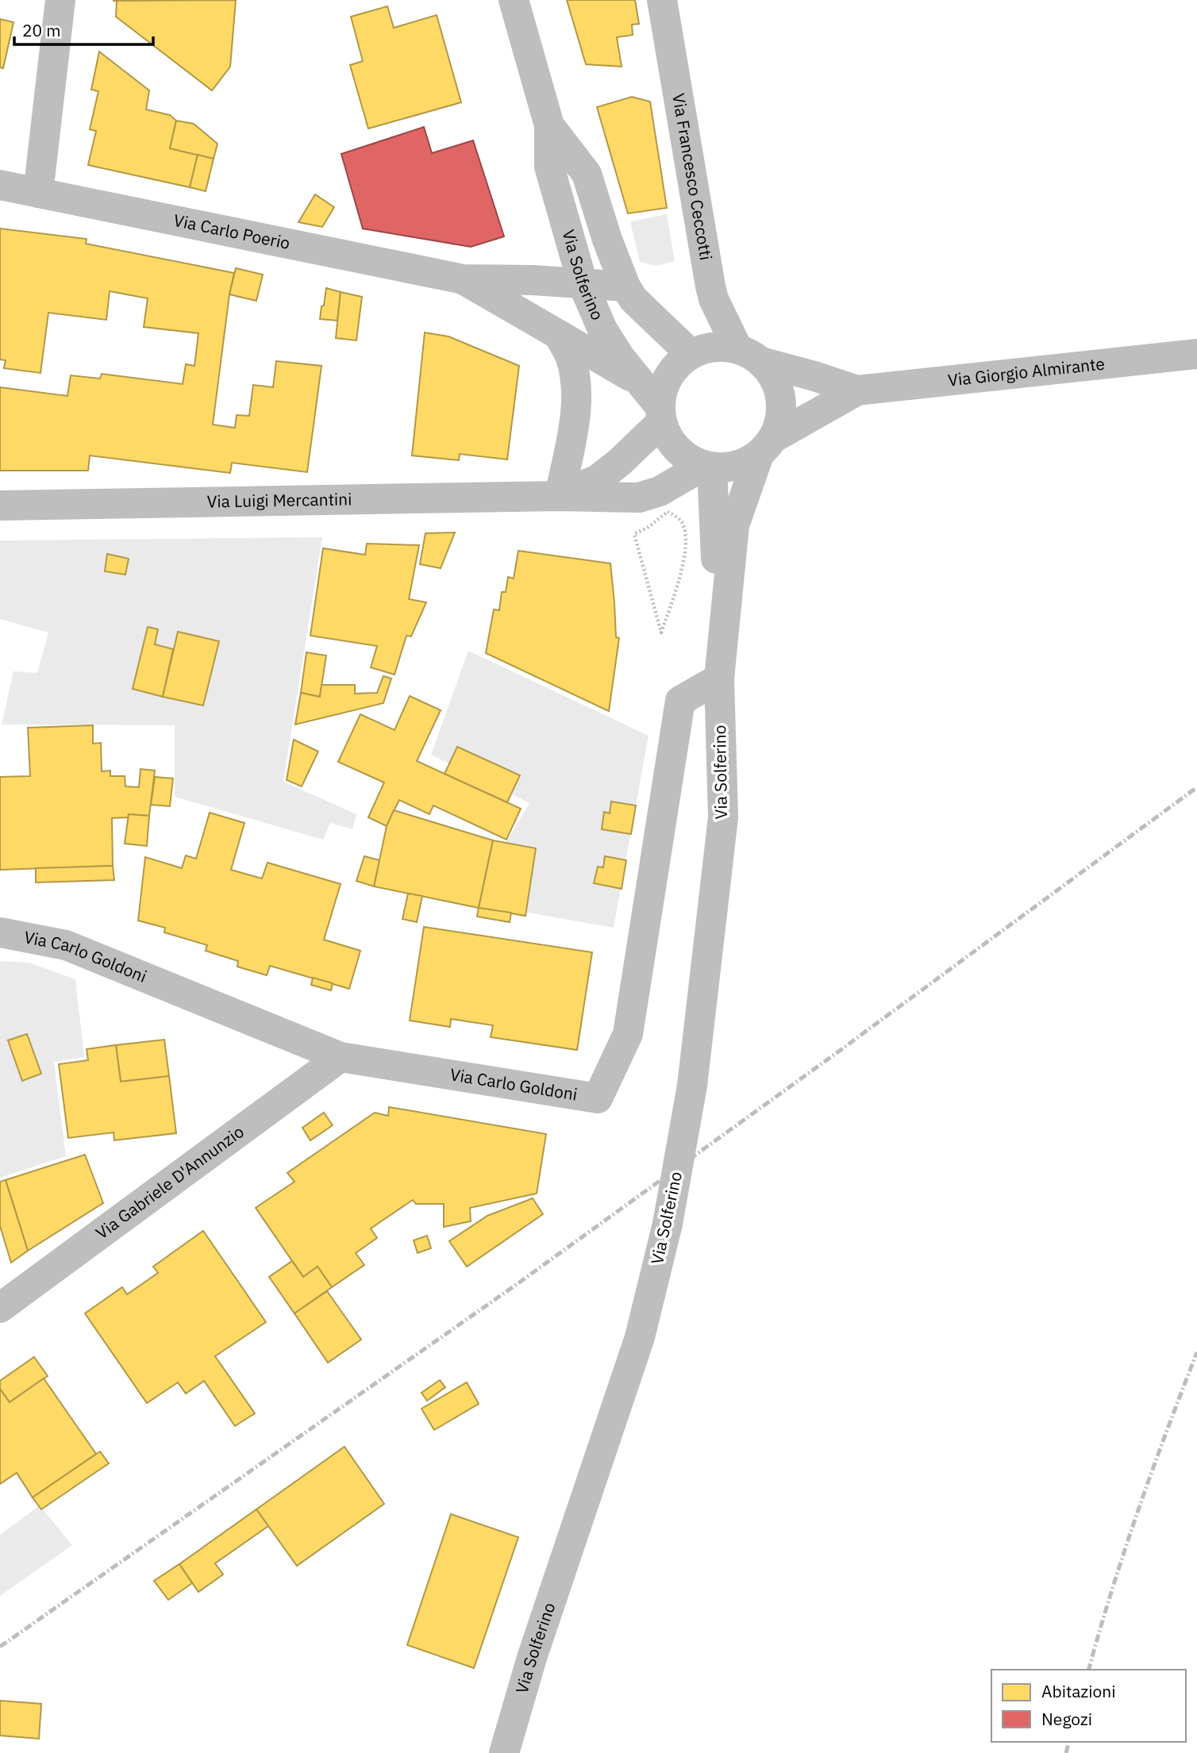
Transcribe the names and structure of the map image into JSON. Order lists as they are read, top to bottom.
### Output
{
  "streets": {
    "street": [
      "Via Francesco Ceccotti",
      "Via Carlo Poerio",
      "Via Solferino",
      "Via Giorgio Almirante",
      "Via Luigi Mercantini",
      "Via Carlo Goldoni",
      "Via Gabriele D'Annunzio"
    ]
  },
  "crossings": [
    ["Via Francesco Ceccotti", "Via Solferino"],
    ["Via Francesco Ceccotti", "Via Giorgio Almirante"],
    ["Via Francesco Ceccotti", "Via Luigi Mercantini"],
    ["Via Carlo Poerio", "Via Solferino"],
    ["Via Solferino", "Via Giorgio Almirante"],
    ["Via Solferino", "Via Luigi Mercantini"],
    ["Via Solferino", "Via Carlo Goldoni"],
    ["Via Giorgio Almirante", "Via Luigi Mercantini"],
    ["Via Carlo Goldoni", "Via Gabriele D'Annunzio"]
  ],
  "legend": ["Abitazioni", "Negozi"],
  "scale_bar": "20 m"
}
